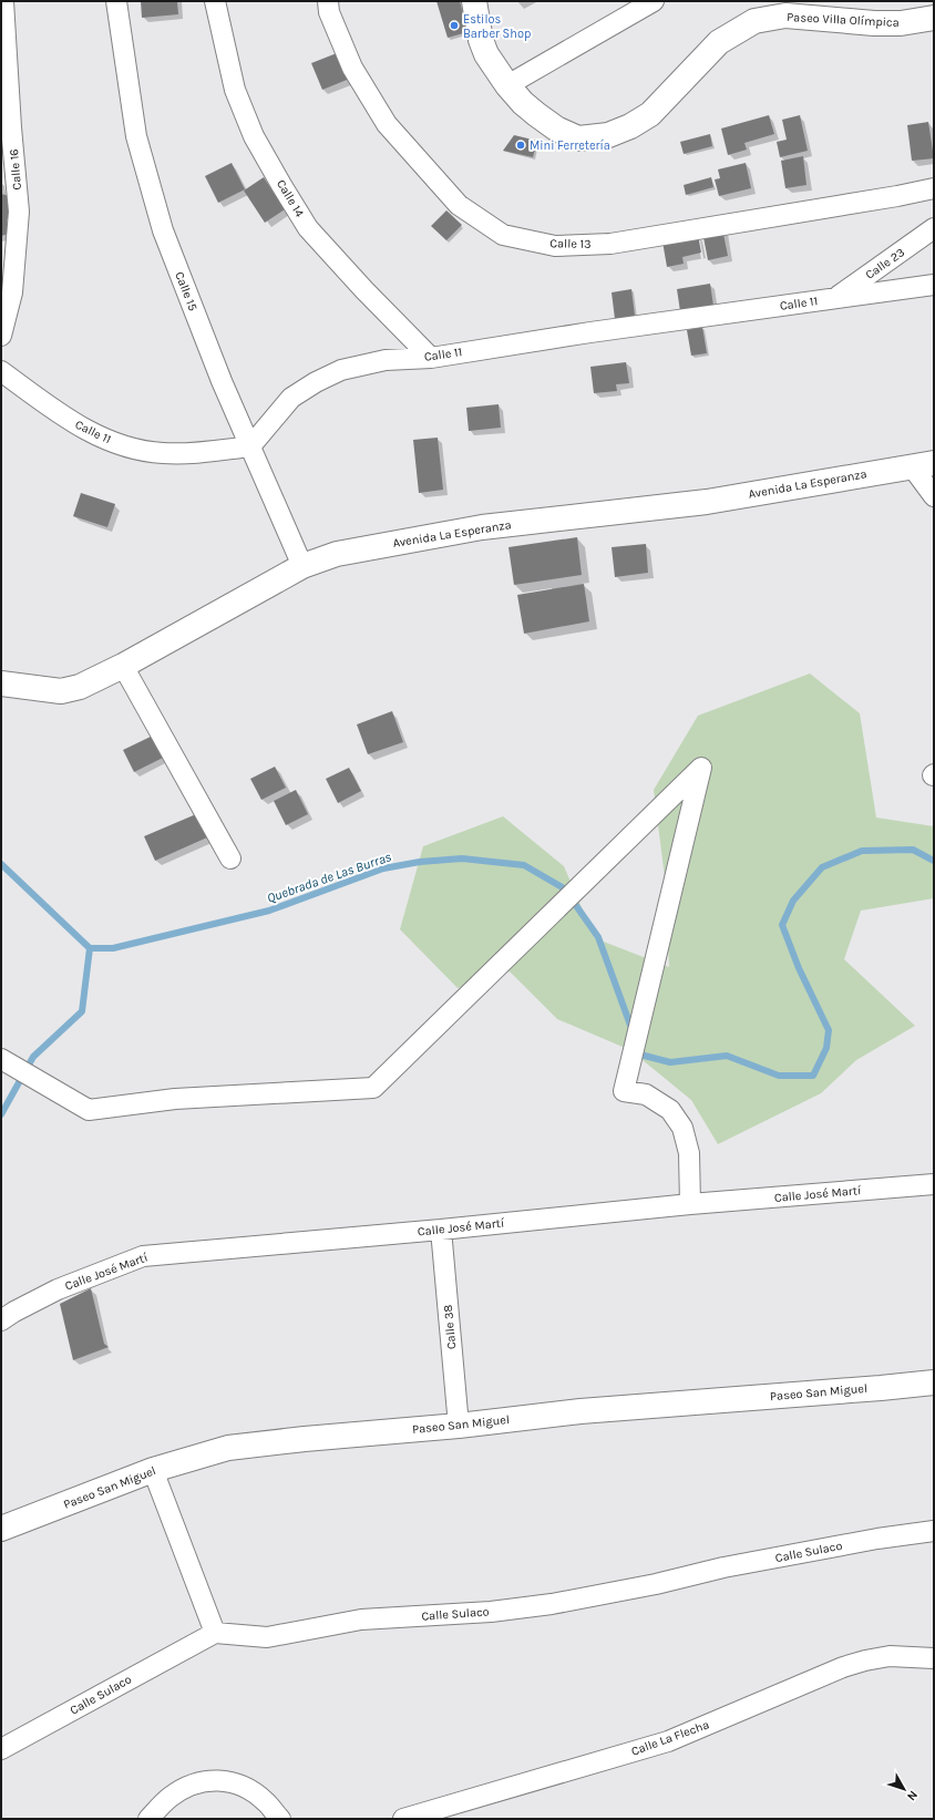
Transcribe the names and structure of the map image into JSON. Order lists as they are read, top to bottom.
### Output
{
  "streets": {
    "street": [
      "Paseo Villa Olímpica",
      "Calle 16",
      "Calle 14",
      "Calle 13",
      "Calle 23",
      "Calle 15",
      "Calle 11",
      "Avenida La Esperanza",
      "Calle José Martí",
      "Calle 38",
      "Paseo San Miguel",
      "Calle Sulaco",
      "Calle La Flecha"
    ]
  },
  "crossings": [
    ["Calle 14", "Calle 11"],
    ["Calle 23", "Calle 11"],
    ["Calle 15", "Calle 11"],
    ["Calle 15", "Avenida La Esperanza"],
    ["Calle José Martí", "Calle 38"],
    ["Calle 38", "Paseo San Miguel"]
  ],
  "water": ["Quebrada de Las Burras"],
  "places": ["Estilos Barber Shop", "Mini Ferretería"],
  "north": "bottom right"
}
